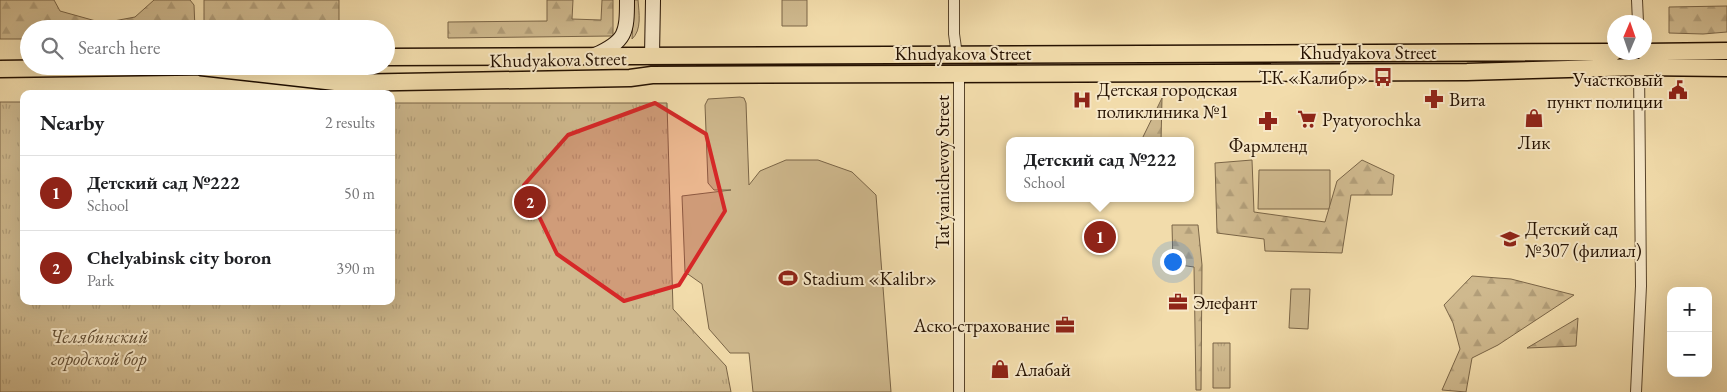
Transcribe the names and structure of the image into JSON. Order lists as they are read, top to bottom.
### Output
{
  "streets": {
    "main road": ["Khudyakova Street"],
    "street": ["Tat'yanichevoy Street"]
  },
  "crossings": [
    ["Khudyakova Street", "Tat'yanichevoy Street"]
  ],
  "parks": ["Челябинский городской бор"],
  "places": {
    "bus stop": ["ТК «Калибр»"],
    "public building": ["Участковый пункт полиции"],
    "pharmacy": ["Вита", "Фармленд"],
    "hospital": ["Детская городская поликлиника №1"],
    "shop": ["Лик", "Алабай"],
    "supermarket": ["Pyatyorochka"],
    "school or university": ["Детский сад №307 (филиал)"],
    "sports": ["Stadium «Kalibr»"],
    "office": ["Элефант", "Аско-страхование"]
  },
  "north": "top",
  "page": {
    "search": "Search here",
    "heading": ["Nearby", "2 results"],
    "popup": ["Детский сад №222", "School"],
    "list": [
      {
        "mark": "1",
        "name": "Детский сад №222",
        "note": "School",
        "value": "50 m"
      },
      {
        "mark": "2",
        "name": "Chelyabinsk city boron",
        "note": "Park",
        "value": "390 m"
      }
    ],
    "pins": ["2", "1"],
    "map_buttons": ["+", "−"]
  }
}
